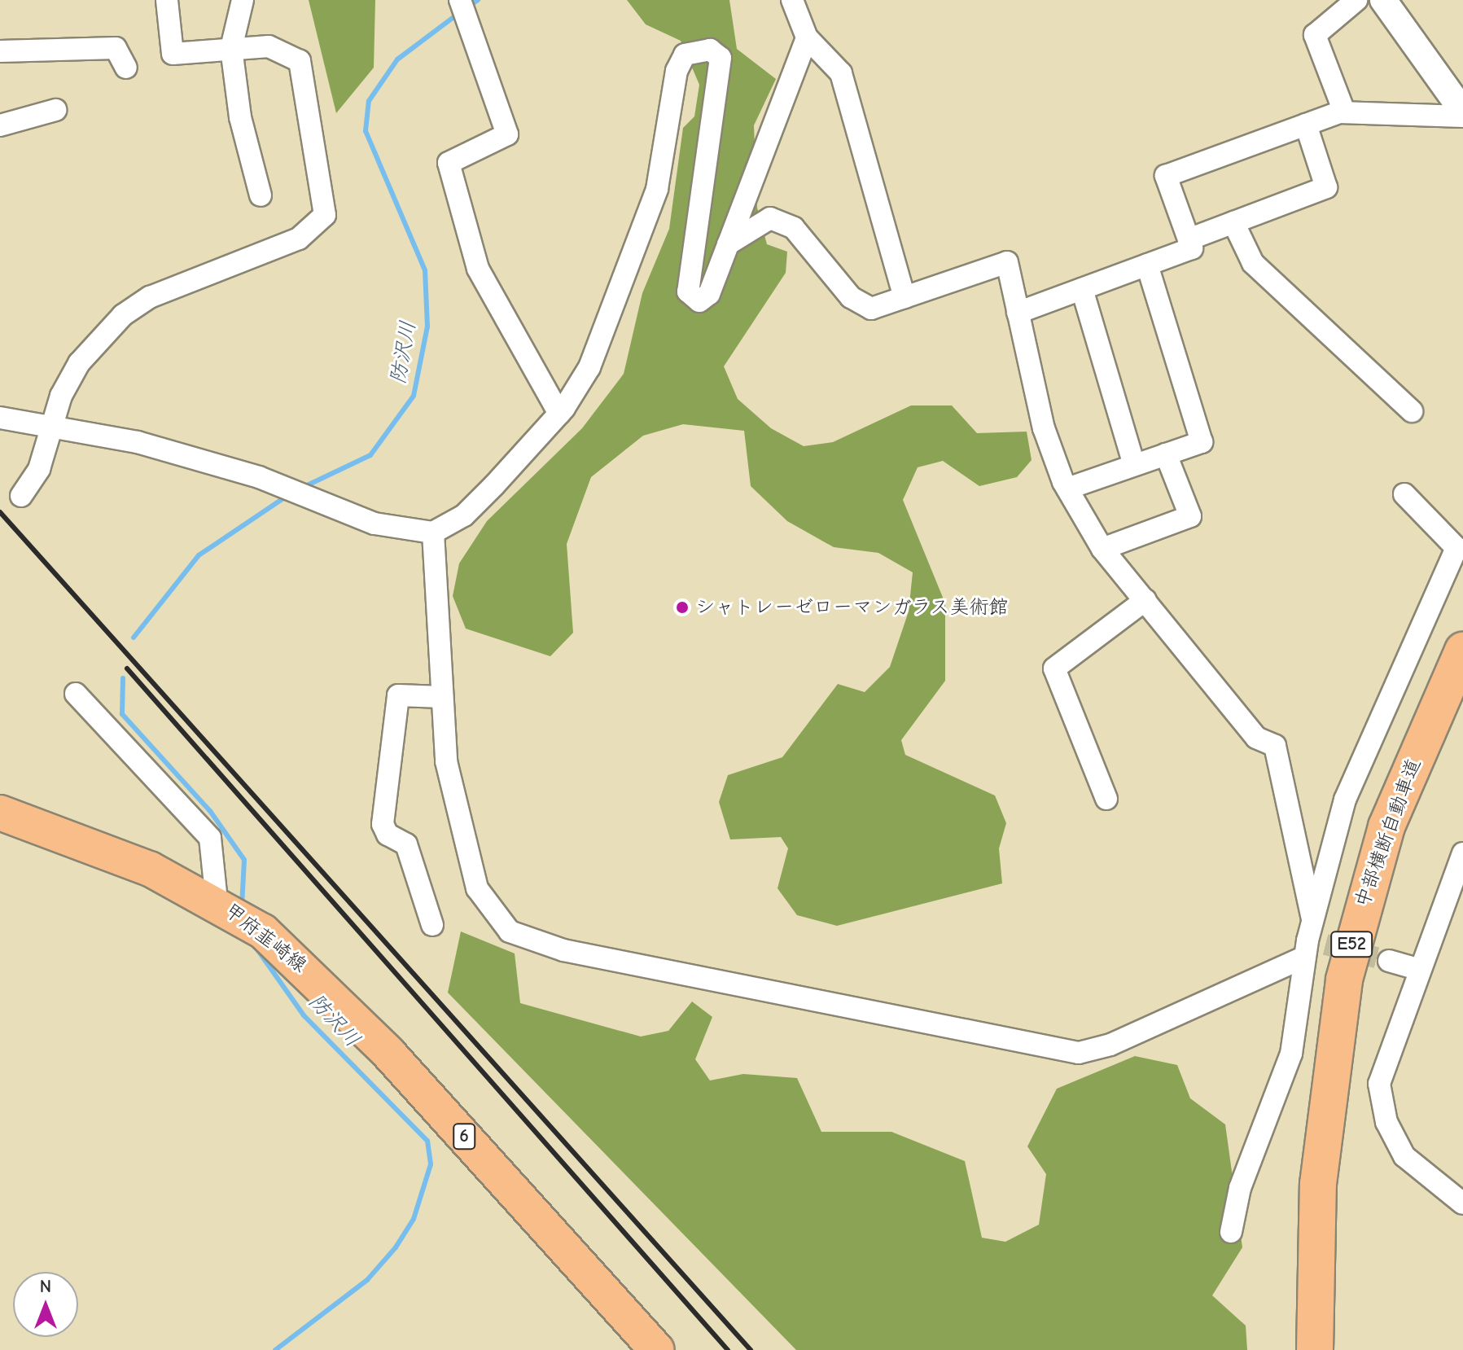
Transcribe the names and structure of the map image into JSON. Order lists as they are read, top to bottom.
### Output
{
  "streets": {
    "highway": ["中部横断自動車道", "E52"],
    "main road": ["甲府韮崎線", "6"]
  },
  "water": ["防沢川"],
  "places": ["シャトレーゼローマンガラス美術館"],
  "north": "top"
}
